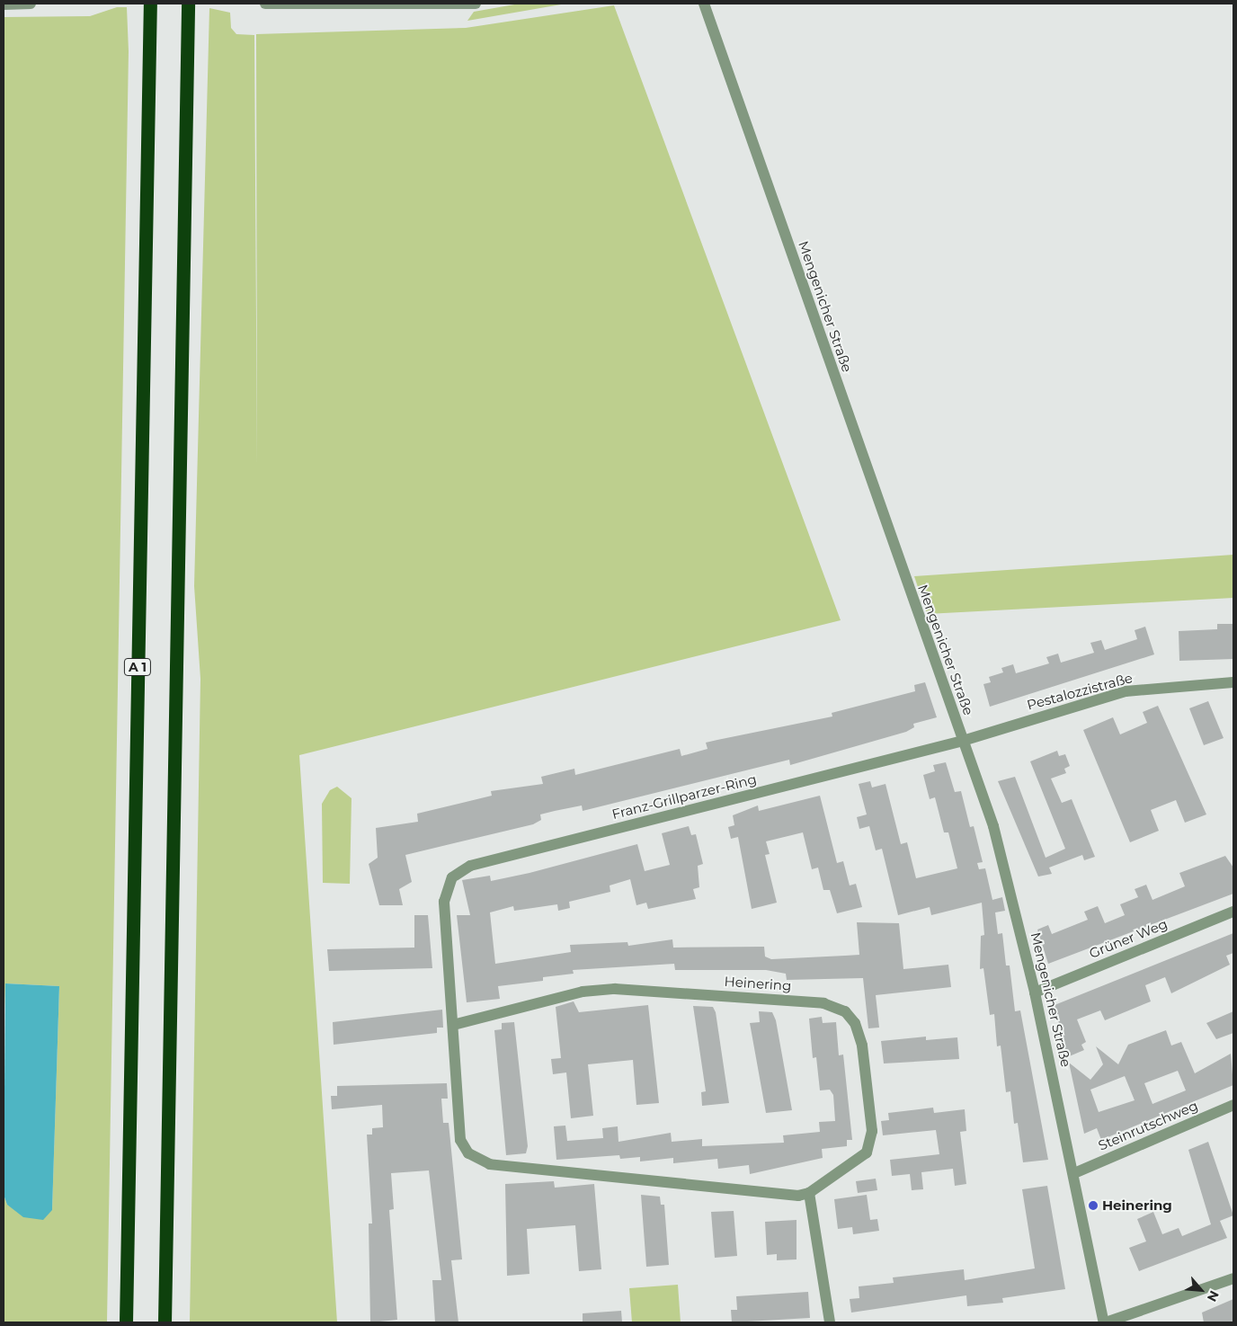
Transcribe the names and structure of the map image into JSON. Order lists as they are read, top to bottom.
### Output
{
  "streets": {
    "highway": ["A 1"],
    "street": [
      "Mengenicher Straße",
      "Pestalozzistraße",
      "Franz-Grillparzer-Ring",
      "Grüner Weg",
      "Heinering",
      "Steinrutschweg"
    ]
  },
  "crossings": [
    ["Mengenicher Straße", "Pestalozzistraße"],
    ["Mengenicher Straße", "Franz-Grillparzer-Ring"],
    ["Mengenicher Straße", "Grüner Weg"],
    ["Mengenicher Straße", "Steinrutschweg"],
    ["Pestalozzistraße", "Franz-Grillparzer-Ring"],
    ["Franz-Grillparzer-Ring", "Heinering"]
  ],
  "places": ["Heinering"],
  "north": "bottom right"
}
